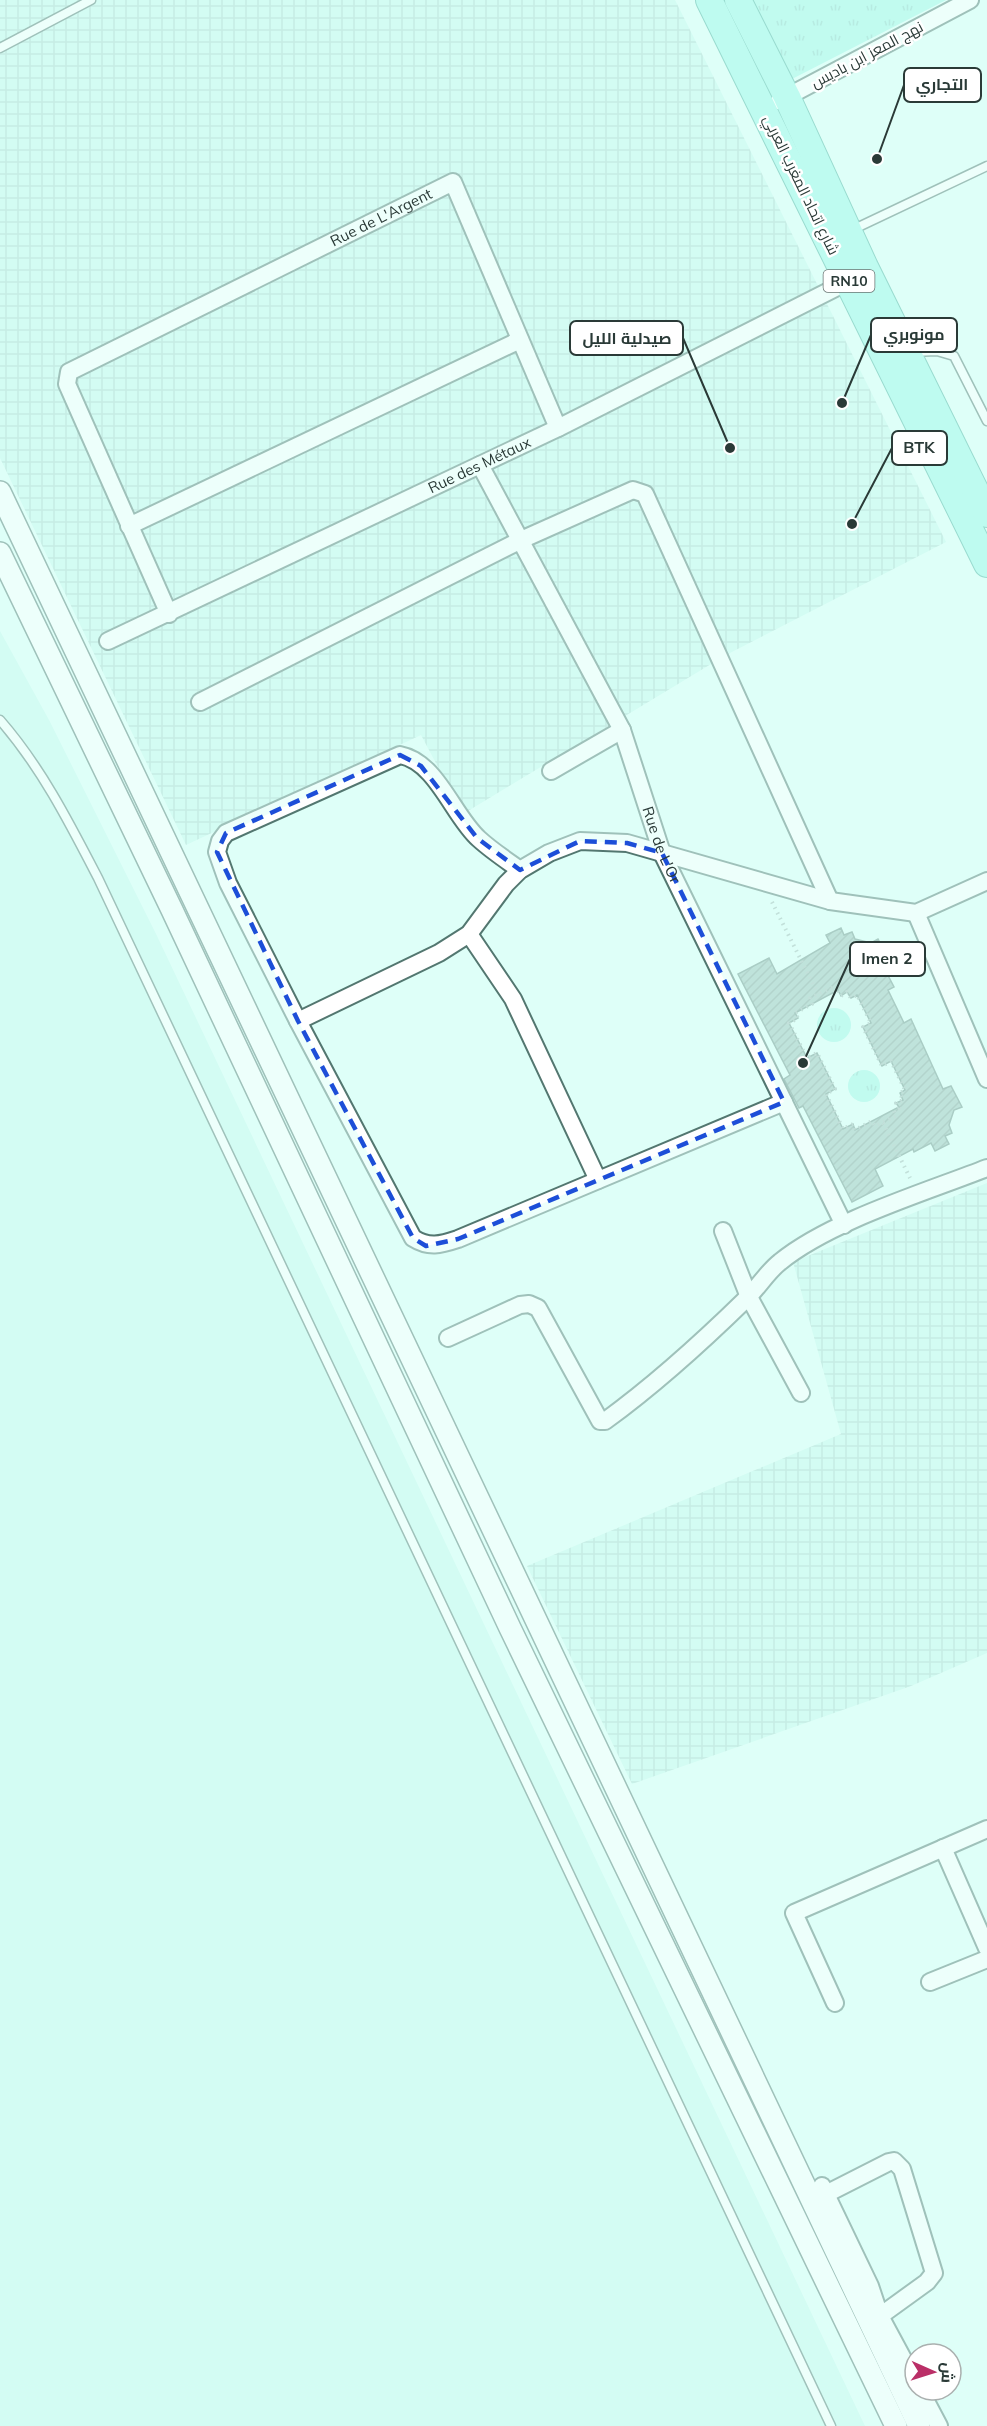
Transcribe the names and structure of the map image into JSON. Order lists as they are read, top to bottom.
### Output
{
  "streets": {
    "main road": ["شارع اتحاد المغرب العربي", "RN10"],
    "street": [
      "نهج المعز ابن باديس",
      "Rue de L'Argent",
      "Rue des Métaux",
      "Rue de L'Or"
    ]
  },
  "crossings": [
    ["نهج المعز ابن باديس", "شارع اتحاد المغرب العربي"],
    ["شارع اتحاد المغرب العربي", "Rue des Métaux"],
    ["Rue de L'Argent", "Rue des Métaux"],
    ["Rue des Métaux", "Rue de L'Or"]
  ],
  "places": [
    "التجاري",
    "مونوبري",
    "صيدلية الليل",
    "BTK",
    "Imen 2"
  ],
  "north": "right"
}
